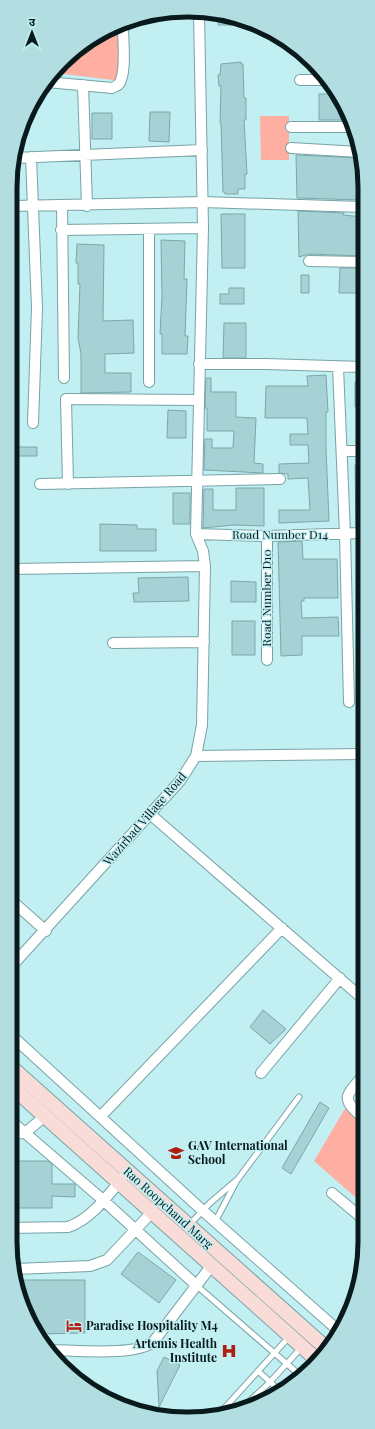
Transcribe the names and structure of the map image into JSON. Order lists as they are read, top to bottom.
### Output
{
  "streets": {
    "main road": ["Rao Roopchand Marg"],
    "street": ["Road Number D14", "Road Number D10", "Wazirbad Village Road"]
  },
  "crossings": [
    ["Road Number D14", "Road Number D10"]
  ],
  "places": {
    "school or university": ["GAV International School"],
    "hotel": ["Paradise Hospitality M4"],
    "hospital": ["Artemis Health Institute"]
  },
  "north": "top"
}
